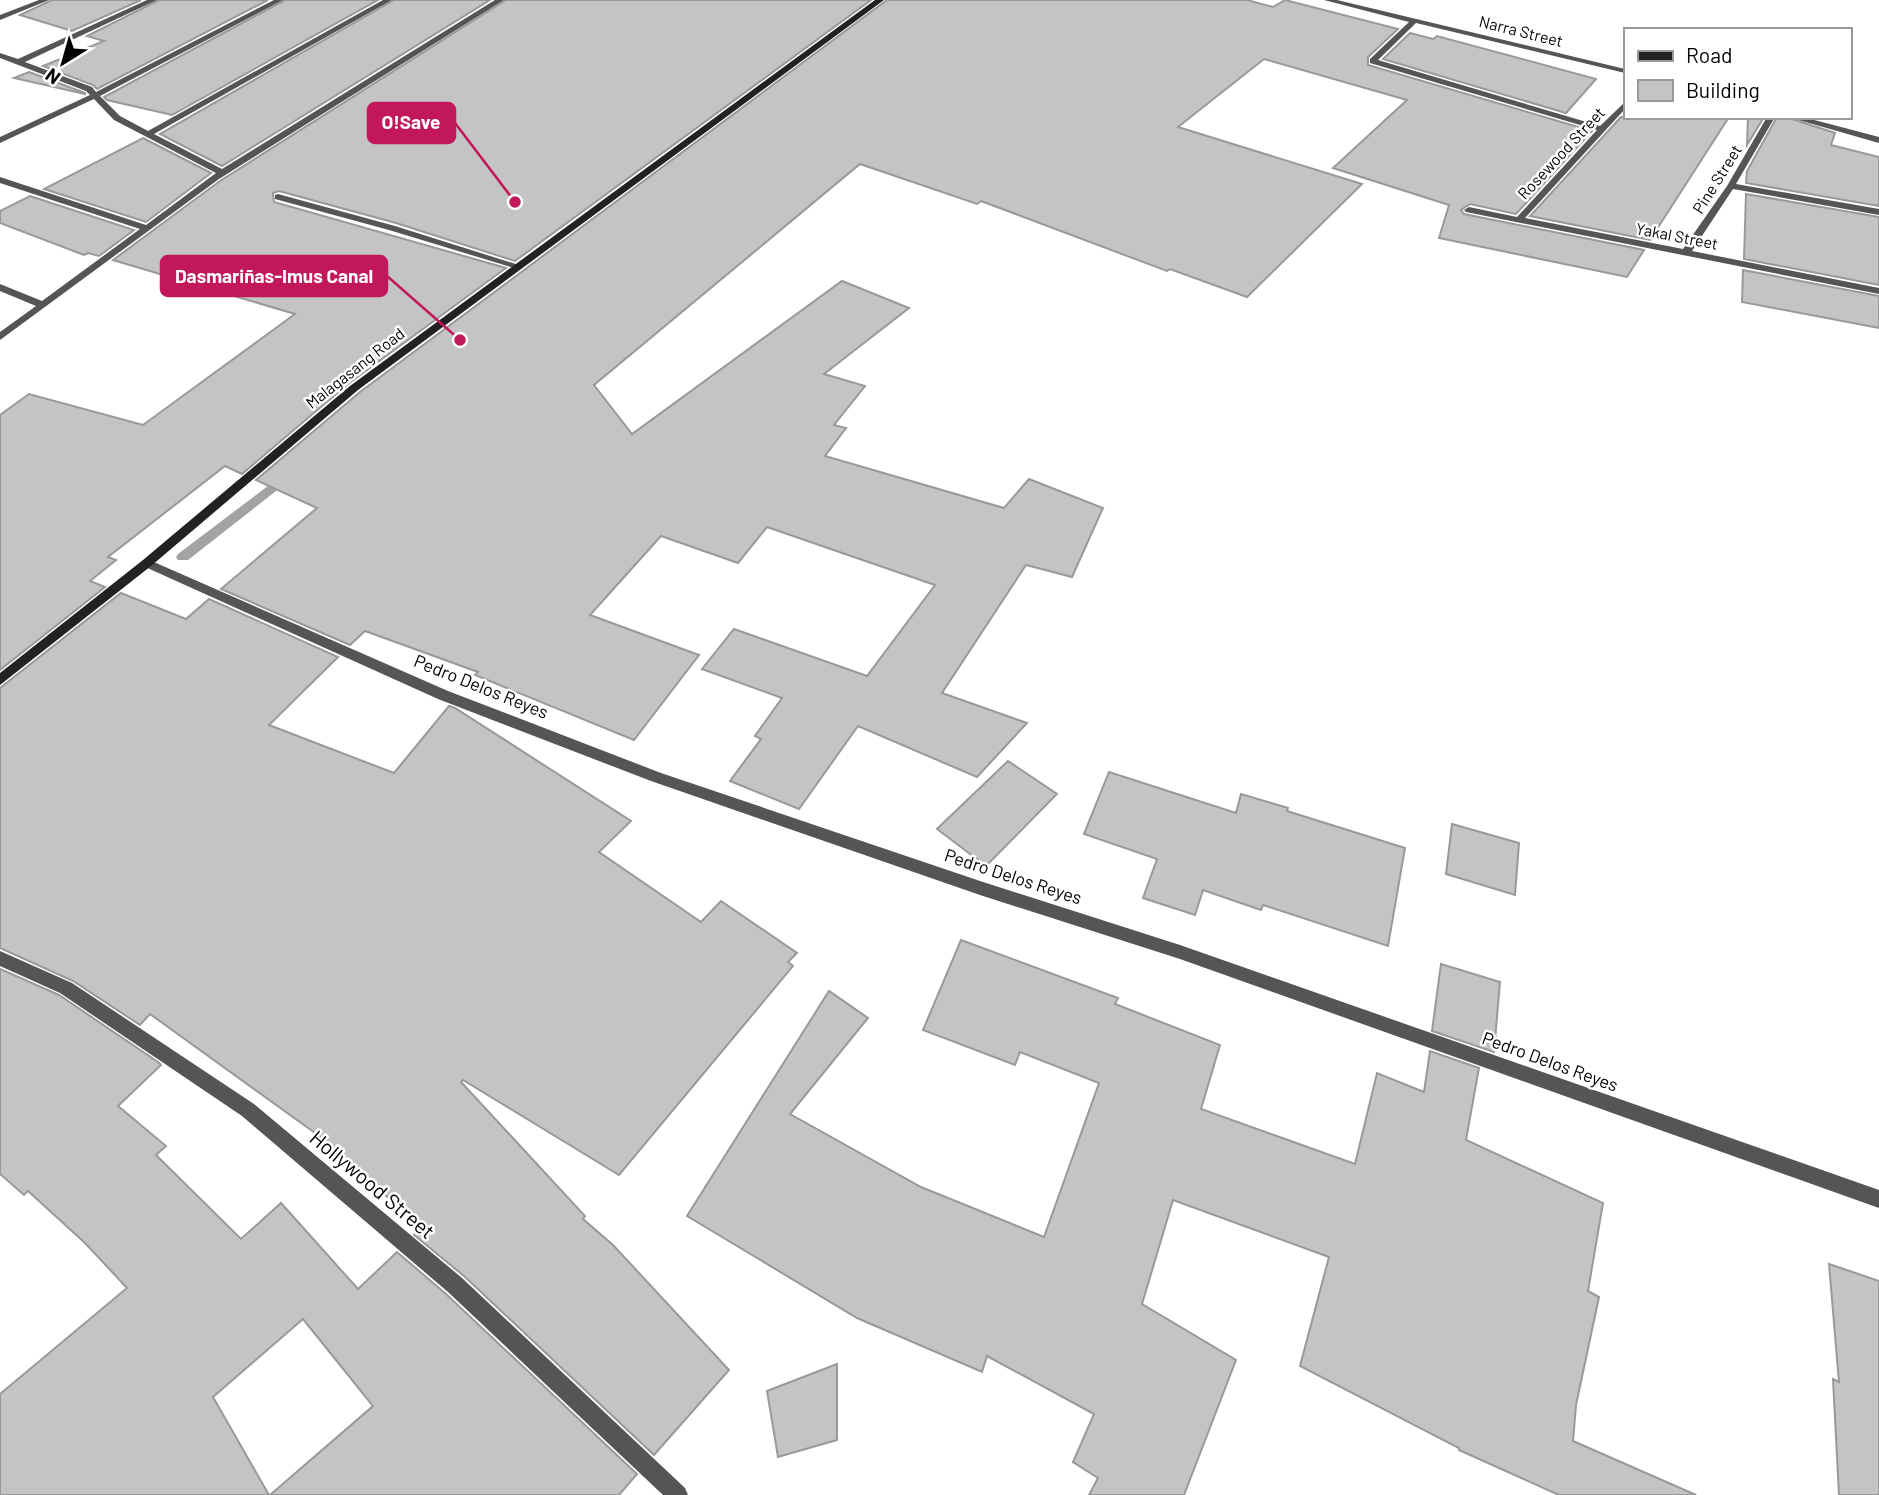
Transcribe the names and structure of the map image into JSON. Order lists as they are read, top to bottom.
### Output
{
  "streets": {
    "main road": ["Malagasang Road"],
    "street": [
      "Narra Street",
      "Rosewood Street",
      "Pine Street",
      "Yakal Street",
      "Pedro Delos Reyes",
      "Hollywood Street"
    ]
  },
  "crossings": [
    ["Rosewood Street", "Yakal Street"],
    ["Pine Street", "Yakal Street"],
    ["Malagasang Road", "Pedro Delos Reyes"]
  ],
  "places": ["O!Save", "Dasmariñas-Imus Canal"],
  "legend": ["Road", "Building"],
  "north": "bottom left"
}
